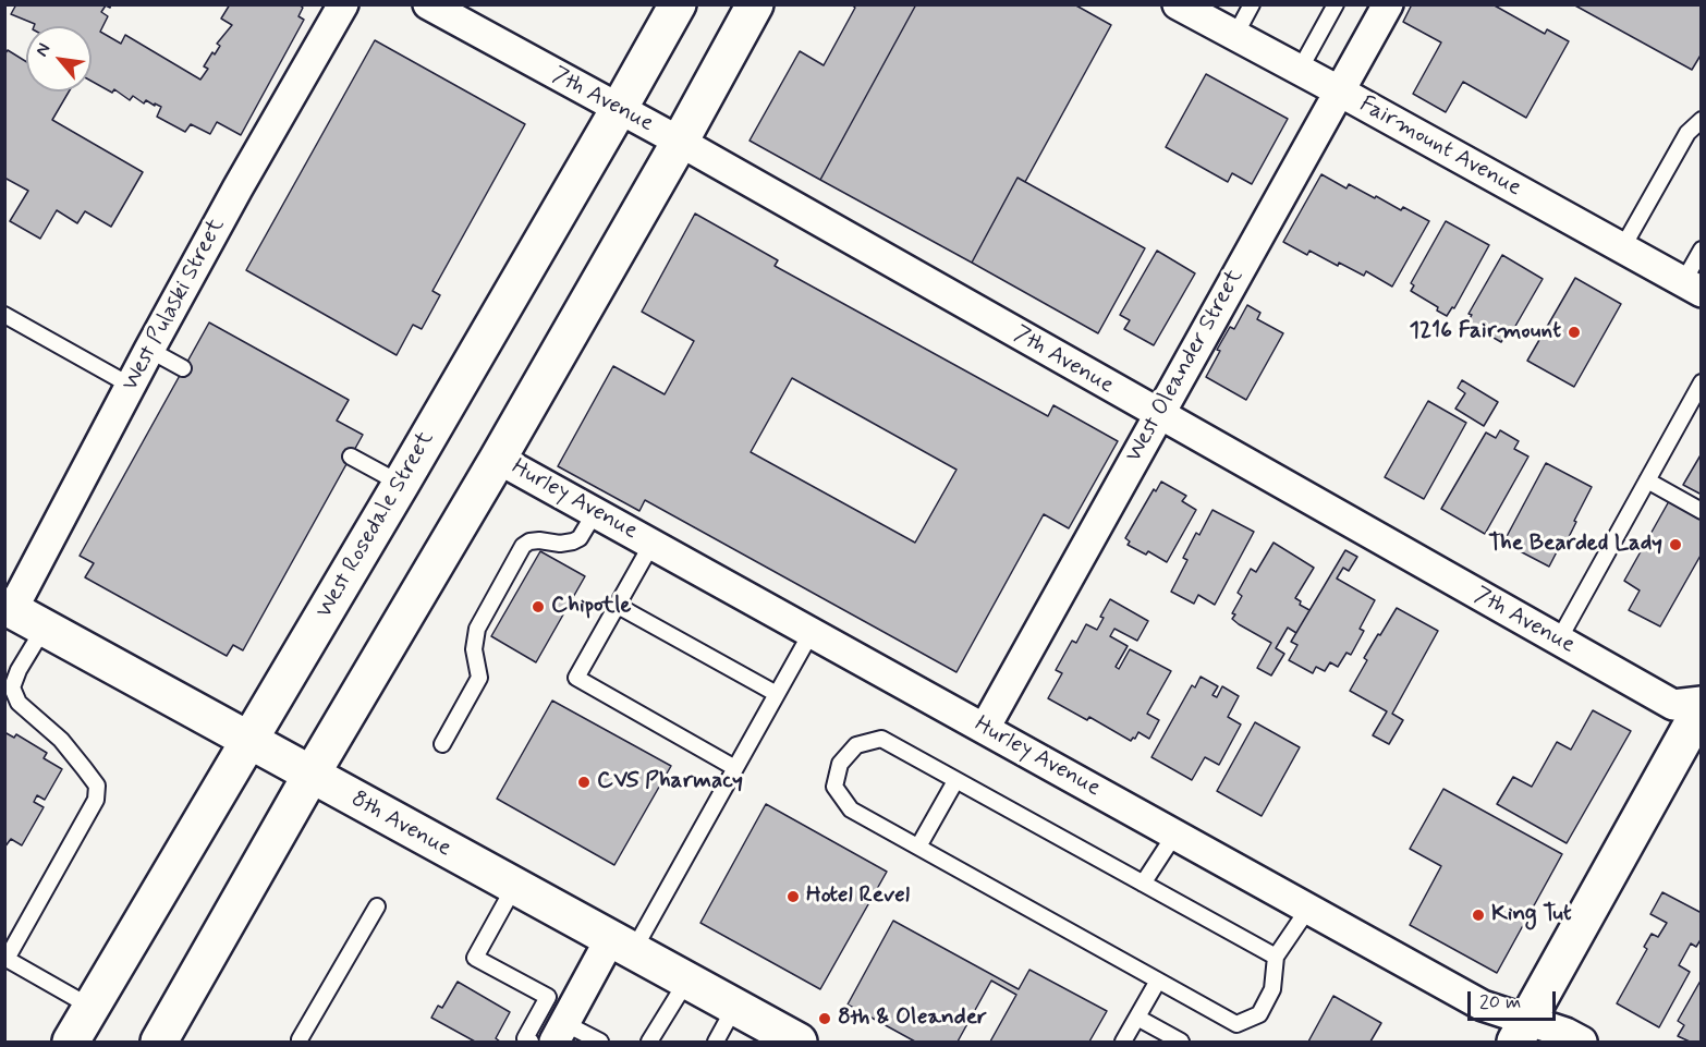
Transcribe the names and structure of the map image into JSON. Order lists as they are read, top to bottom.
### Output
{
  "streets": {
    "main road": ["West Rosedale Street", "8th Avenue"],
    "street": [
      "7th Avenue",
      "Fairmount Avenue",
      "West Pulaski Street",
      "West Oleander Street",
      "Hurley Avenue"
    ]
  },
  "crossings": [
    ["7th Avenue", "West Oleander Street"],
    ["7th Avenue", "West Rosedale Street"],
    ["Fairmount Avenue", "West Oleander Street"],
    ["West Pulaski Street", "8th Avenue"],
    ["West Oleander Street", "Hurley Avenue"],
    ["West Rosedale Street", "8th Avenue"]
  ],
  "places": [
    "1216 Fairmount",
    "The Bearded Lady",
    "Chipotle",
    "CVS Pharmacy",
    "Hotel Revel",
    "King Tut",
    "8th & Oleander"
  ],
  "scale_bar": "20 m",
  "north": "top left"
}
